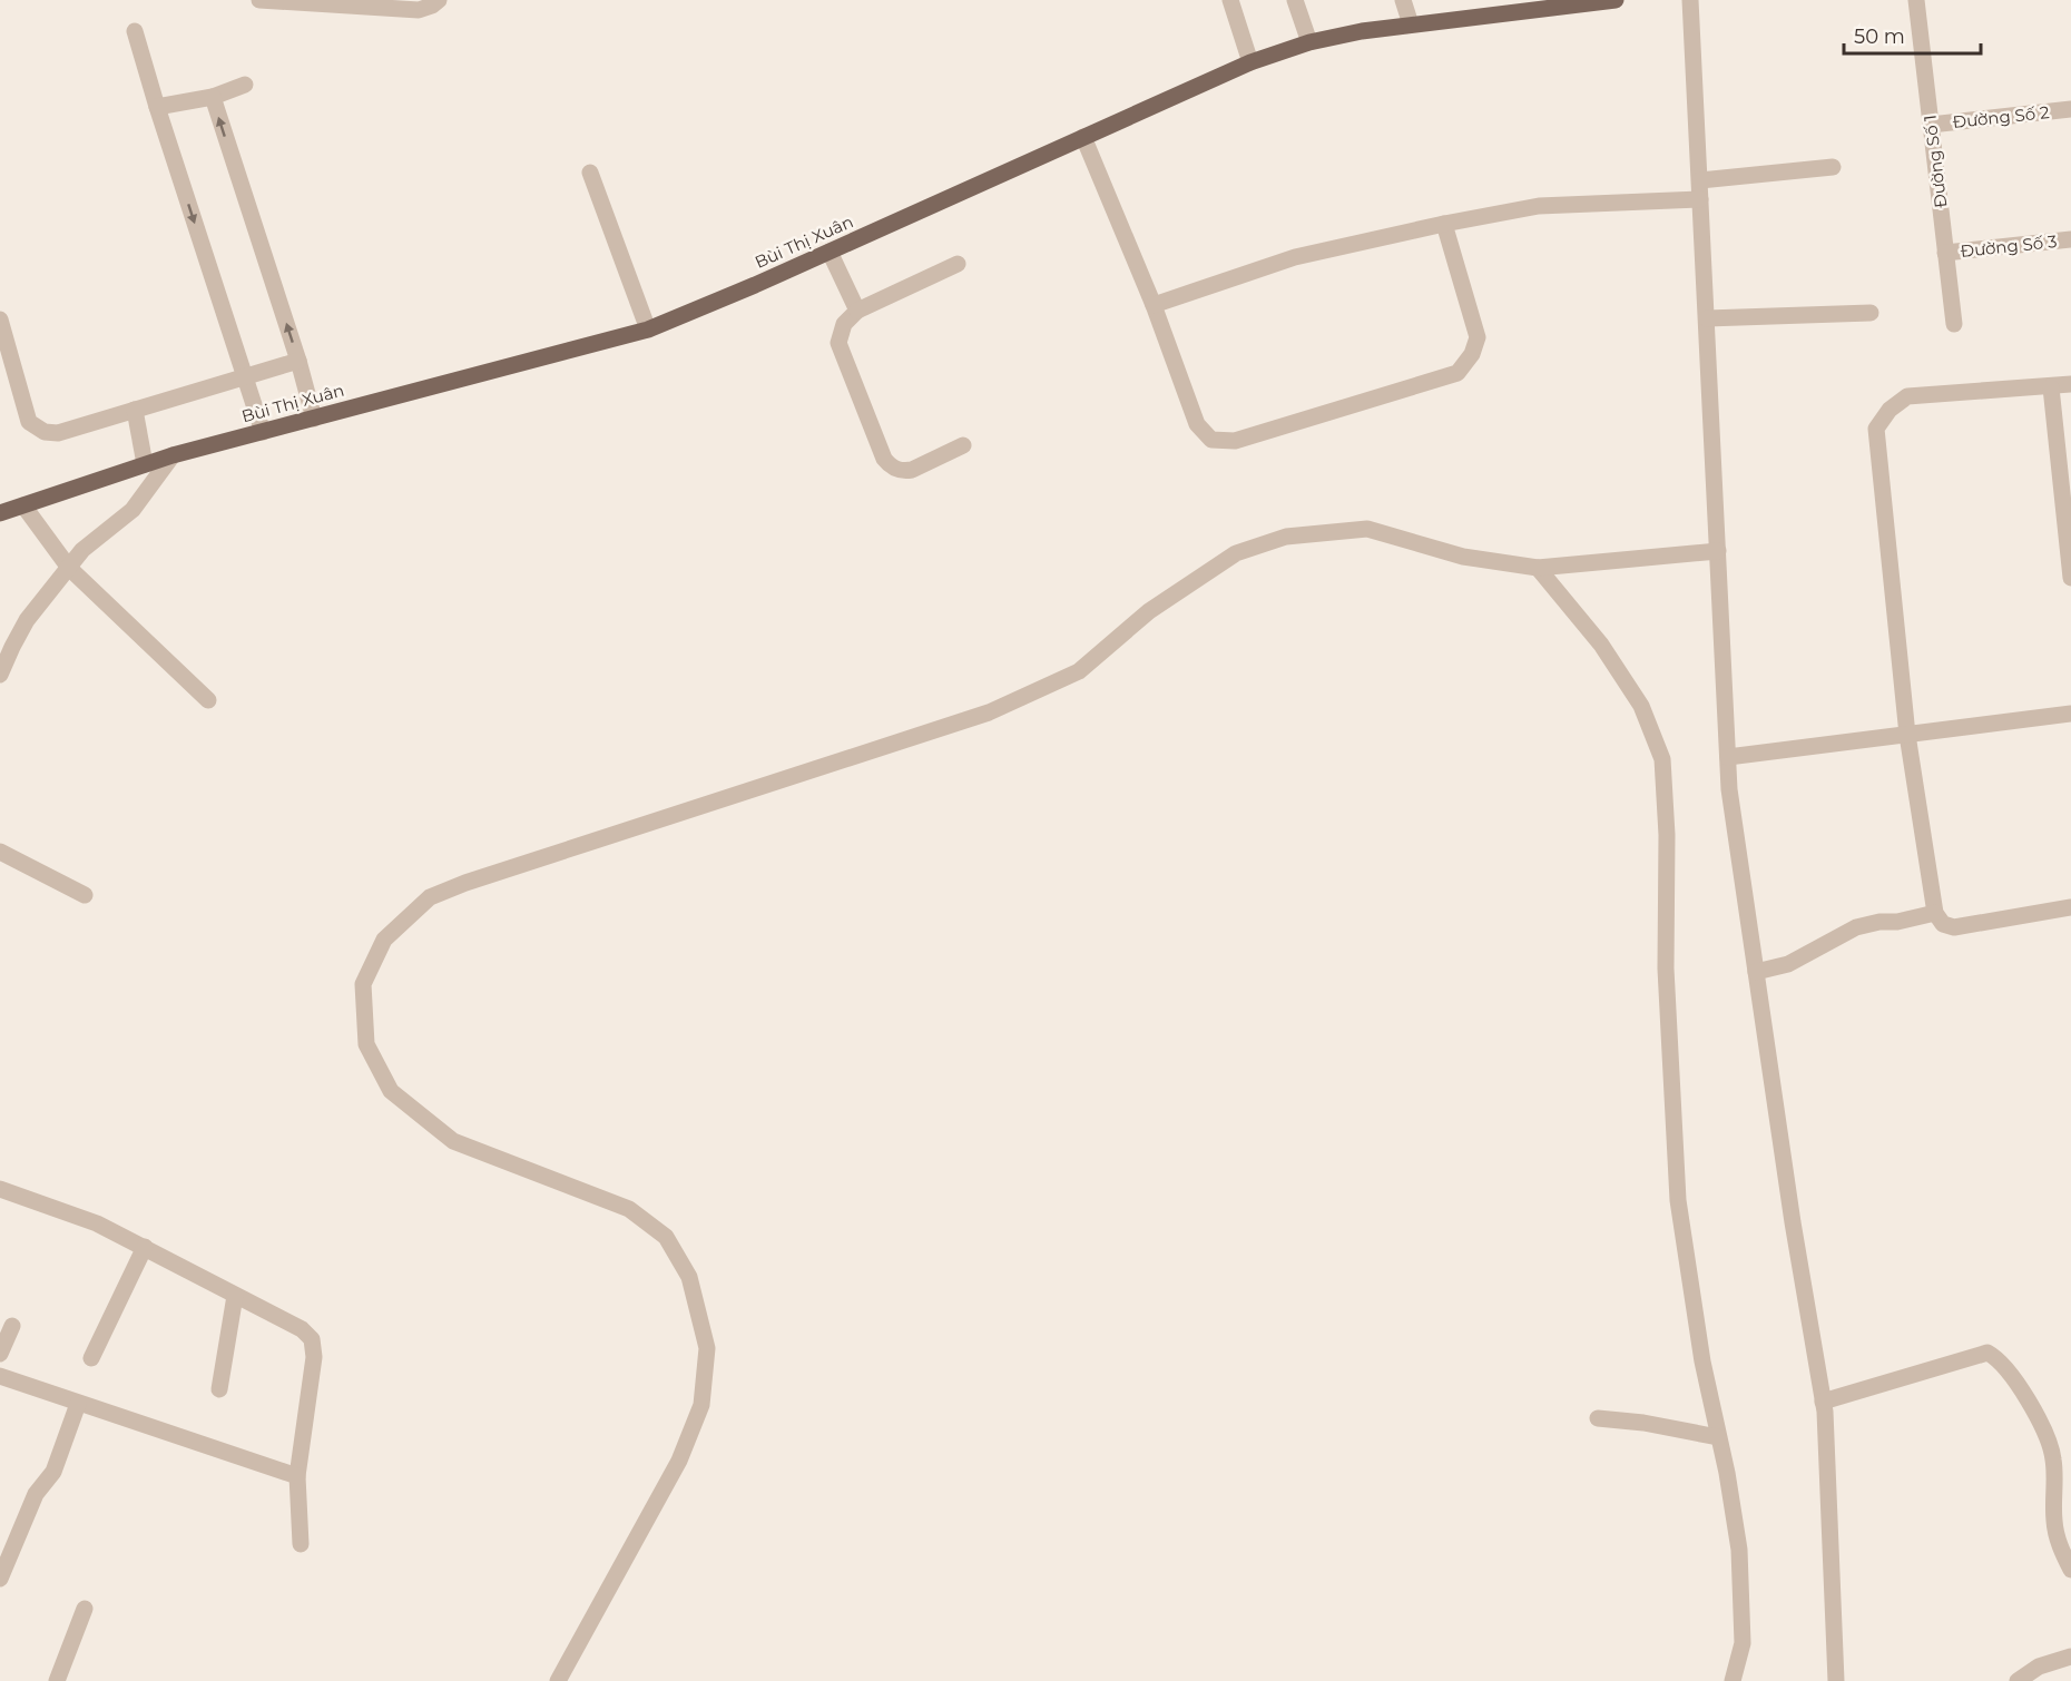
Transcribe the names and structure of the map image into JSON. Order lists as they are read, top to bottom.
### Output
{
  "streets": {
    "main road": ["Bùi Thị Xuân"],
    "street": ["Đường Số 2", "Đường Số 1", "Đường Số 3"]
  },
  "crossings": [
    ["Đường Số 2", "Đường Số 1"],
    ["Đường Số 1", "Đường Số 3"]
  ],
  "scale_bar": "50 m"
}
